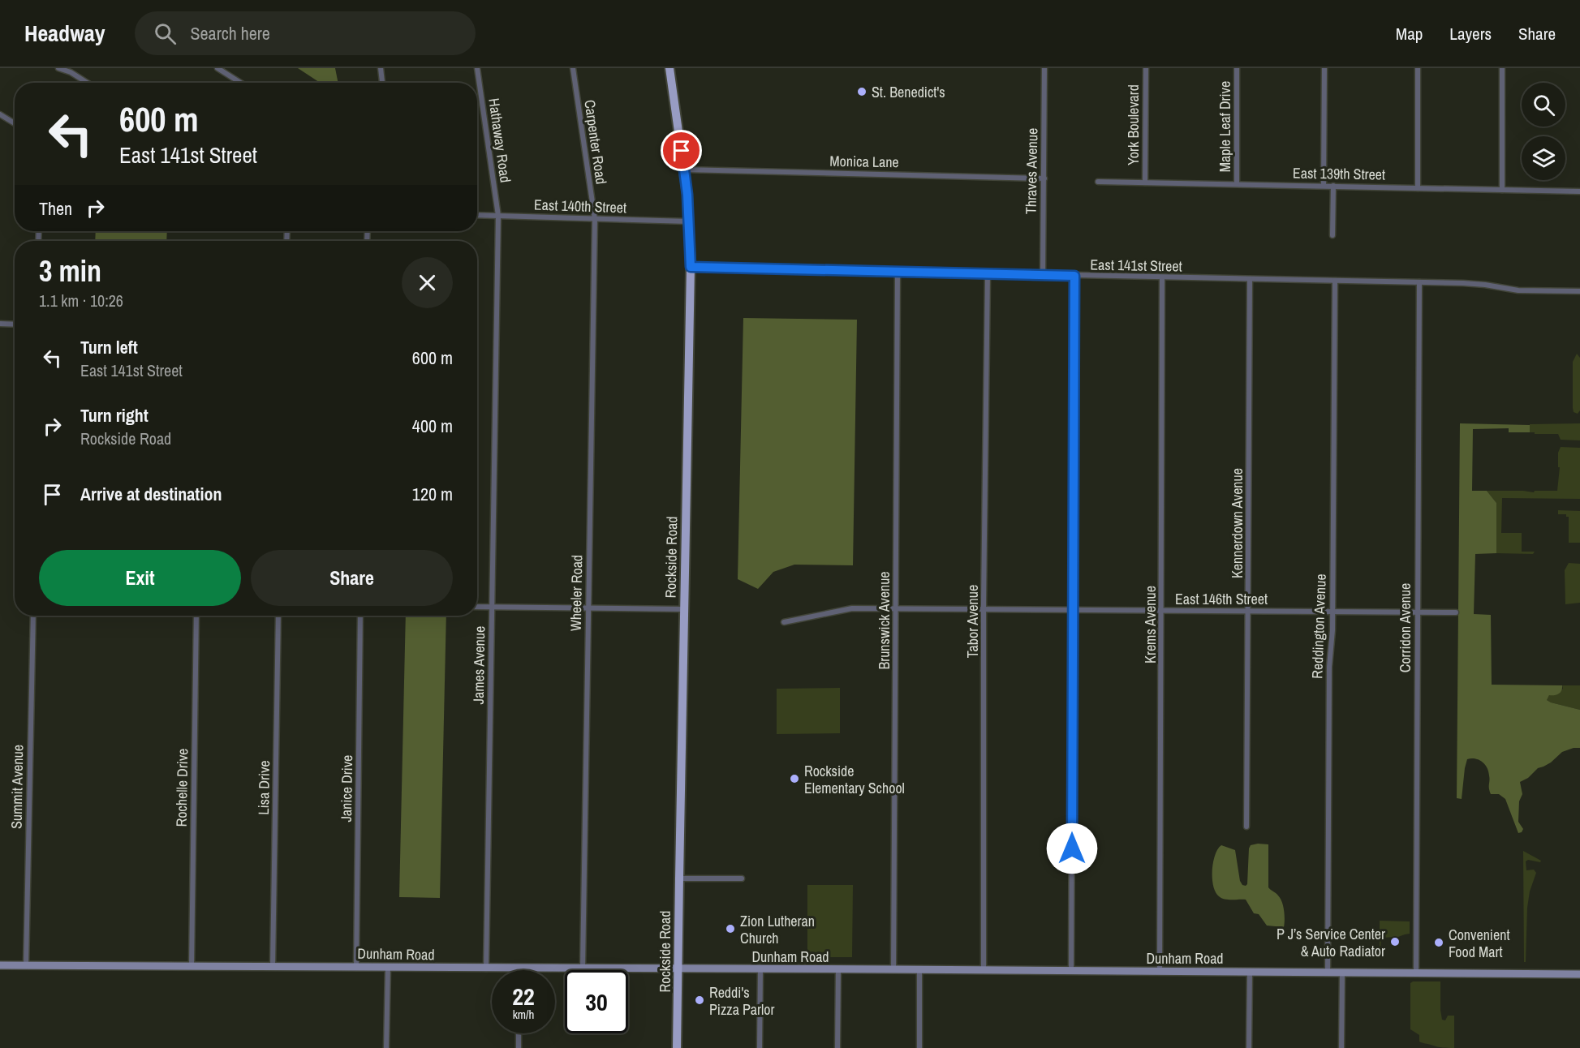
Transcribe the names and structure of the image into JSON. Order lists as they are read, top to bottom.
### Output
{
  "streets": {
    "main road": ["Rockside Road"],
    "street": [
      "York Boulevard",
      "Maple Leaf Drive",
      "Hathaway Road",
      "Carpenter Road",
      "Monica Lane",
      "Thraves Avenue",
      "East 139th Street",
      "East 140th Street",
      "East 141st Street",
      "Kennerdown Avenue",
      "Wheeler Road",
      "East 146th Street",
      "Brunswick Avenue",
      "Tabor Avenue",
      "Krems Avenue",
      "Reddington Avenue",
      "Corridon Avenue",
      "James Avenue",
      "Summit Avenue",
      "Rochelle Drive",
      "Lisa Drive",
      "Janice Drive",
      "Dunham Road"
    ]
  },
  "crossings": [
    ["York Boulevard", "East 139th Street"],
    ["Maple Leaf Drive", "East 139th Street"],
    ["Hathaway Road", "East 140th Street"],
    ["Hathaway Road", "James Avenue"],
    ["Carpenter Road", "East 140th Street"],
    ["Carpenter Road", "Wheeler Road"],
    ["Monica Lane", "Thraves Avenue"],
    ["Monica Lane", "Rockside Road"],
    ["Thraves Avenue", "East 141st Street"],
    ["East 140th Street", "Rockside Road"],
    ["East 140th Street", "Wheeler Road"],
    ["East 140th Street", "James Avenue"],
    ["East 141st Street", "Kennerdown Avenue"],
    ["East 141st Street", "Rockside Road"],
    ["East 141st Street", "Brunswick Avenue"],
    ["East 141st Street", "Tabor Avenue"],
    ["East 141st Street", "Krems Avenue"],
    ["East 141st Street", "Reddington Avenue"],
    ["East 141st Street", "Corridon Avenue"],
    ["Kennerdown Avenue", "East 146th Street"],
    ["Rockside Road", "Dunham Road"],
    ["Wheeler Road", "Dunham Road"],
    ["East 146th Street", "Brunswick Avenue"],
    ["East 146th Street", "Tabor Avenue"],
    ["East 146th Street", "Krems Avenue"],
    ["East 146th Street", "Reddington Avenue"],
    ["East 146th Street", "Corridon Avenue"],
    ["Brunswick Avenue", "Dunham Road"],
    ["Tabor Avenue", "Dunham Road"],
    ["Krems Avenue", "Dunham Road"],
    ["Reddington Avenue", "Dunham Road"],
    ["Corridon Avenue", "Dunham Road"],
    ["James Avenue", "Dunham Road"],
    ["Summit Avenue", "Dunham Road"],
    ["Rochelle Drive", "Dunham Road"],
    ["Lisa Drive", "Dunham Road"],
    ["Janice Drive", "Dunham Road"]
  ],
  "places": [
    "St. Benedict's",
    "Rockside Elementary School",
    "Zion Lutheran Church",
    "P J’s Service Center & Auto Radiator",
    "Convenient Food Mart",
    "Reddi's Pizza Parlor"
  ],
  "page": {
    "header": "Headway",
    "search": "Search here",
    "nav": ["Map", "Layers", "Share"],
    "turn": ["600 m", "East 141st Street"],
    "then": "Then",
    "heading": ["3 min", "1.1 km · 10:26"],
    "list": [
      {
        "name": "Turn left",
        "note": "East 141st Street",
        "value": "600 m"
      },
      {
        "name": "Turn right",
        "note": "Rockside Road",
        "value": "400 m"
      },
      {
        "name": "Arrive at destination",
        "value": "120 m"
      }
    ],
    "buttons": ["Exit", "Share"],
    "speed": "22 km/h",
    "limit": "30"
  }
}
